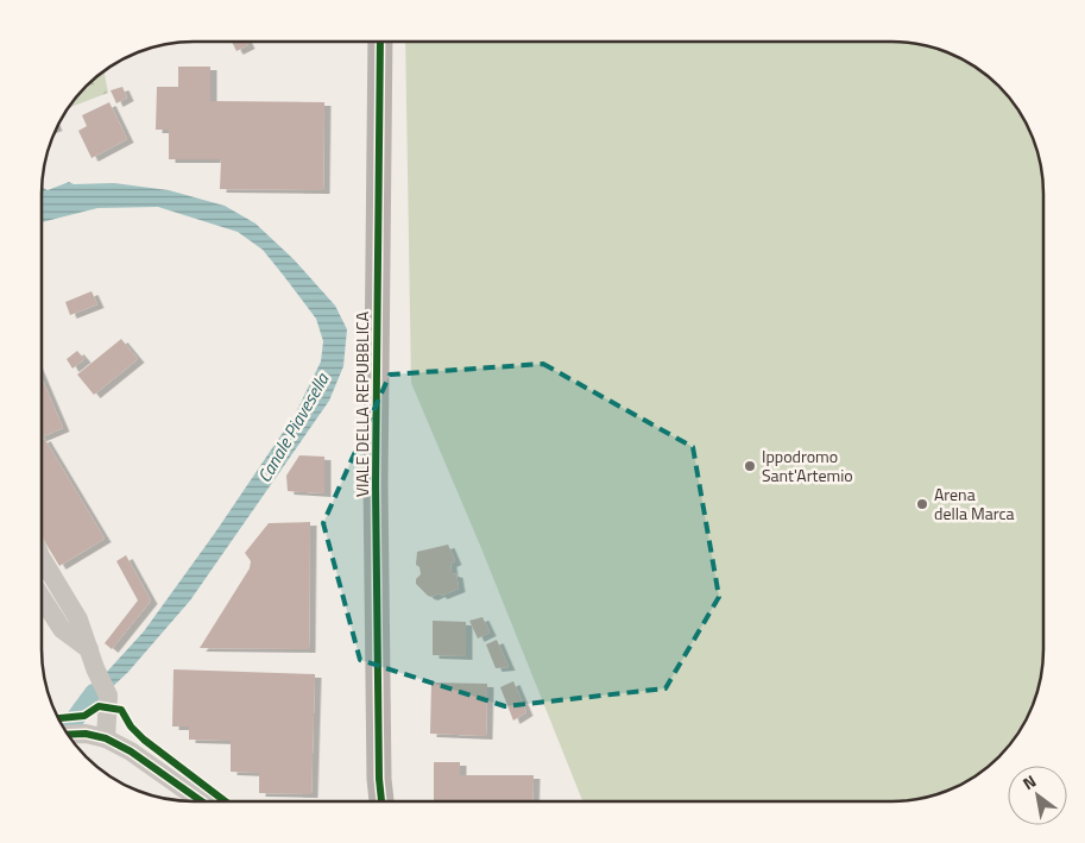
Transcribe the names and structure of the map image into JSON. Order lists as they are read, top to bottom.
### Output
{
  "streets": {
    "main road": ["VIALE DELLA REPUBBLICA"]
  },
  "water": ["Canale Piavesella"],
  "places": ["Ippodromo Sant'Artemio", "Arena della Marca"],
  "north": "top left"
}
